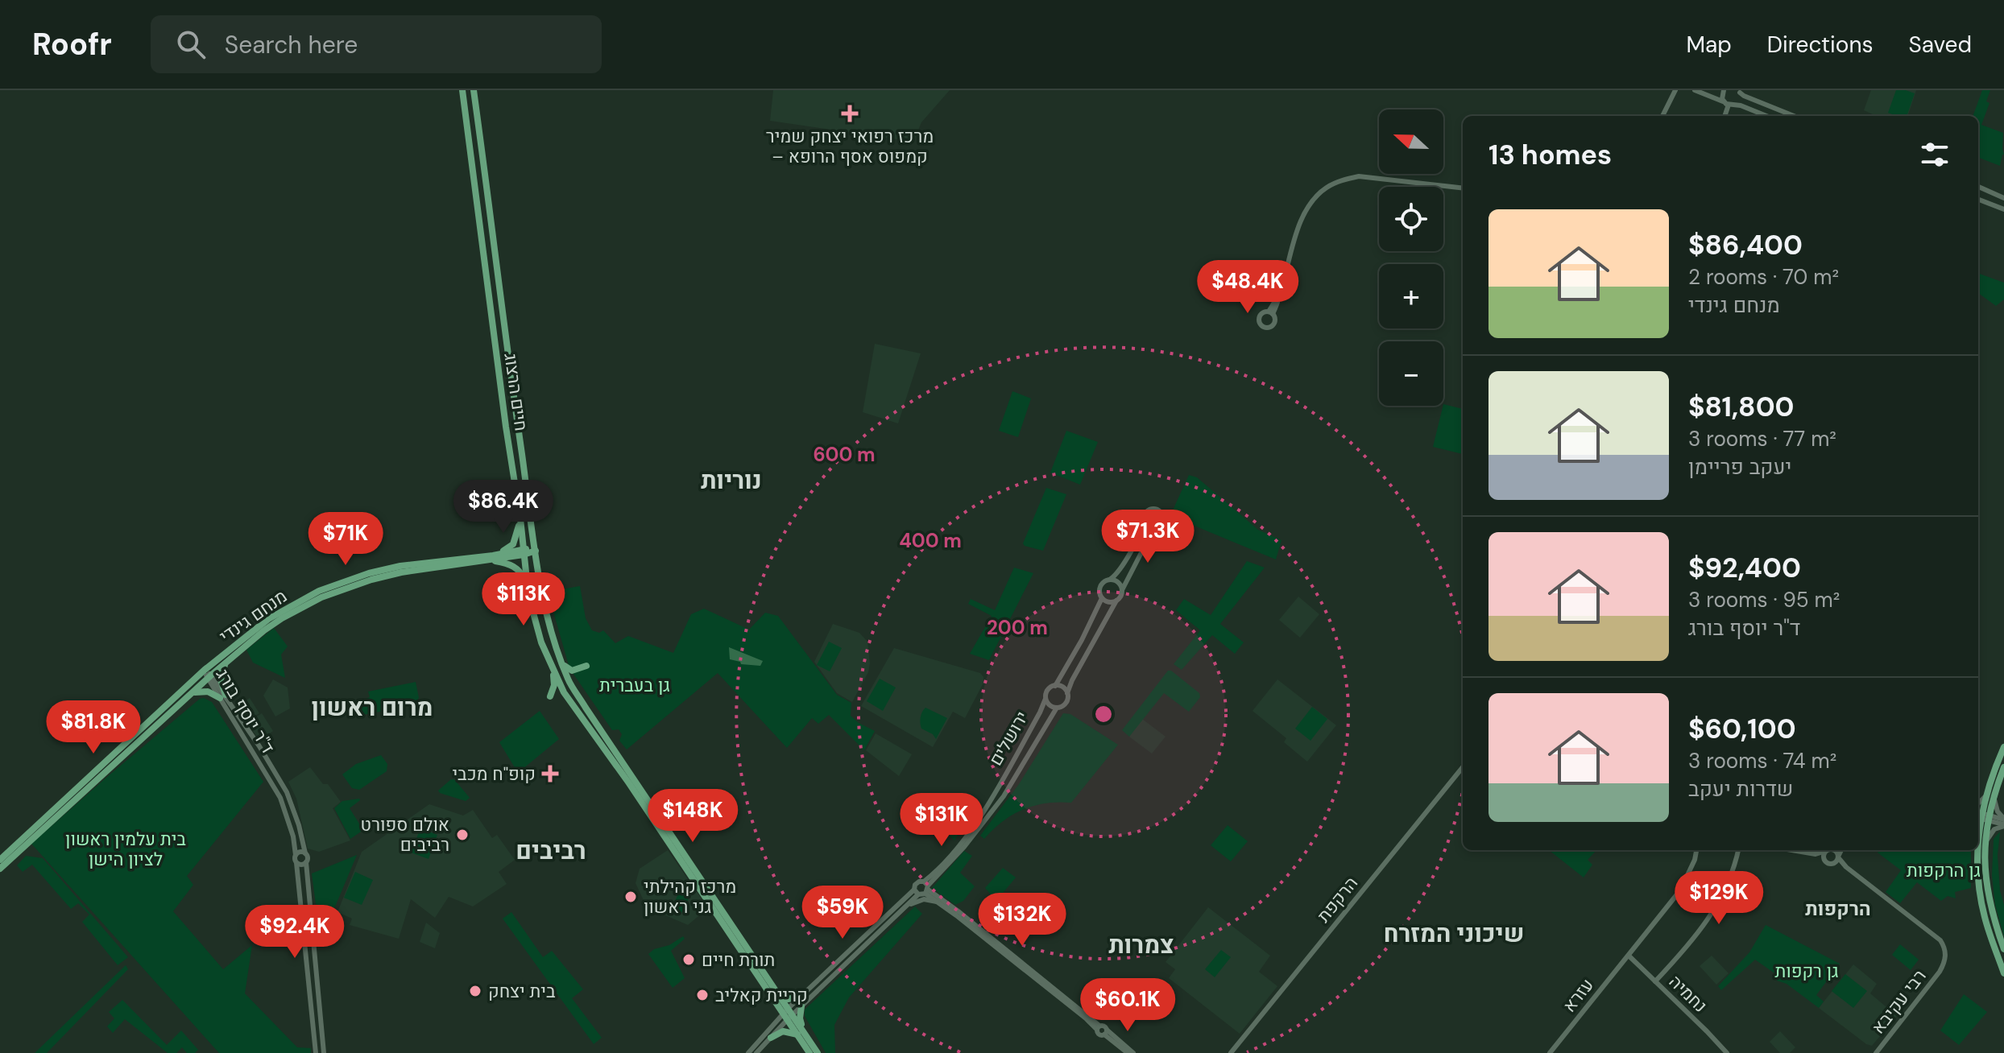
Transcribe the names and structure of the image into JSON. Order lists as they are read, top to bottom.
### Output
{
  "streets": {
    "main road": ["חיים הרצוג", "מנחם גינדי"],
    "street": [
      "ד\"ר יוסף בורג",
      "ירושלים",
      "הרקפת",
      "נחמיה",
      "עזרא",
      "רבי עקיבא"
    ]
  },
  "crossings": [
    ["חיים הרצוג", "מנחם גינדי"],
    ["מנחם גינדי", "ד\"ר יוסף בורג"],
    ["נחמיה", "עזרא"]
  ],
  "districts": [
    "נוריות",
    "מרום ראשון",
    "רביבים",
    "הרקפות",
    "שיכוני המזרח",
    "צמרות"
  ],
  "parks": [
    "גן בעברית",
    "בית עלמין ראשון לציון הישן",
    "גן הרקפות",
    "גן רקפות"
  ],
  "places": {
    "health": ["מרכז רפואי יצחק שמיר – קמפוס אסף הרופא", "קופ\"ח מכבי"],
    "other": [
      "אולם ספורט רביבים",
      "מרכז קהילתי גני ראשון",
      "תורת חיים",
      "בית יצחק",
      "קריית קאליב"
    ]
  },
  "north": "left",
  "page": {
    "header": "Roofr",
    "search": "Search here",
    "nav": ["Map", "Directions", "Saved"],
    "map_buttons": ["+", "−"],
    "heading": "13 homes",
    "list": [
      {
        "name": "$86,400",
        "note": "2 rooms · 70 m² · מנחם גינדי"
      },
      {
        "name": "$81,800",
        "note": "3 rooms · 77 m² · יעקב פריימן"
      },
      {
        "name": "$92,400",
        "note": "3 rooms · 95 m² · ד\"ר יוסף בורג"
      },
      {
        "name": "$60,100",
        "note": "3 rooms · 74 m² · שדרות יעקב"
      }
    ],
    "price": [
      "$48.4K",
      "$86.4K",
      "$71.3K",
      "$71K",
      "$113K",
      "$81.8K",
      "$148K",
      "$131K",
      "$129K",
      "$59K",
      "$132K",
      "$92.4K",
      "$60.1K"
    ]
  },
  "rings": ["600 m", "400 m", "200 m"]
}
